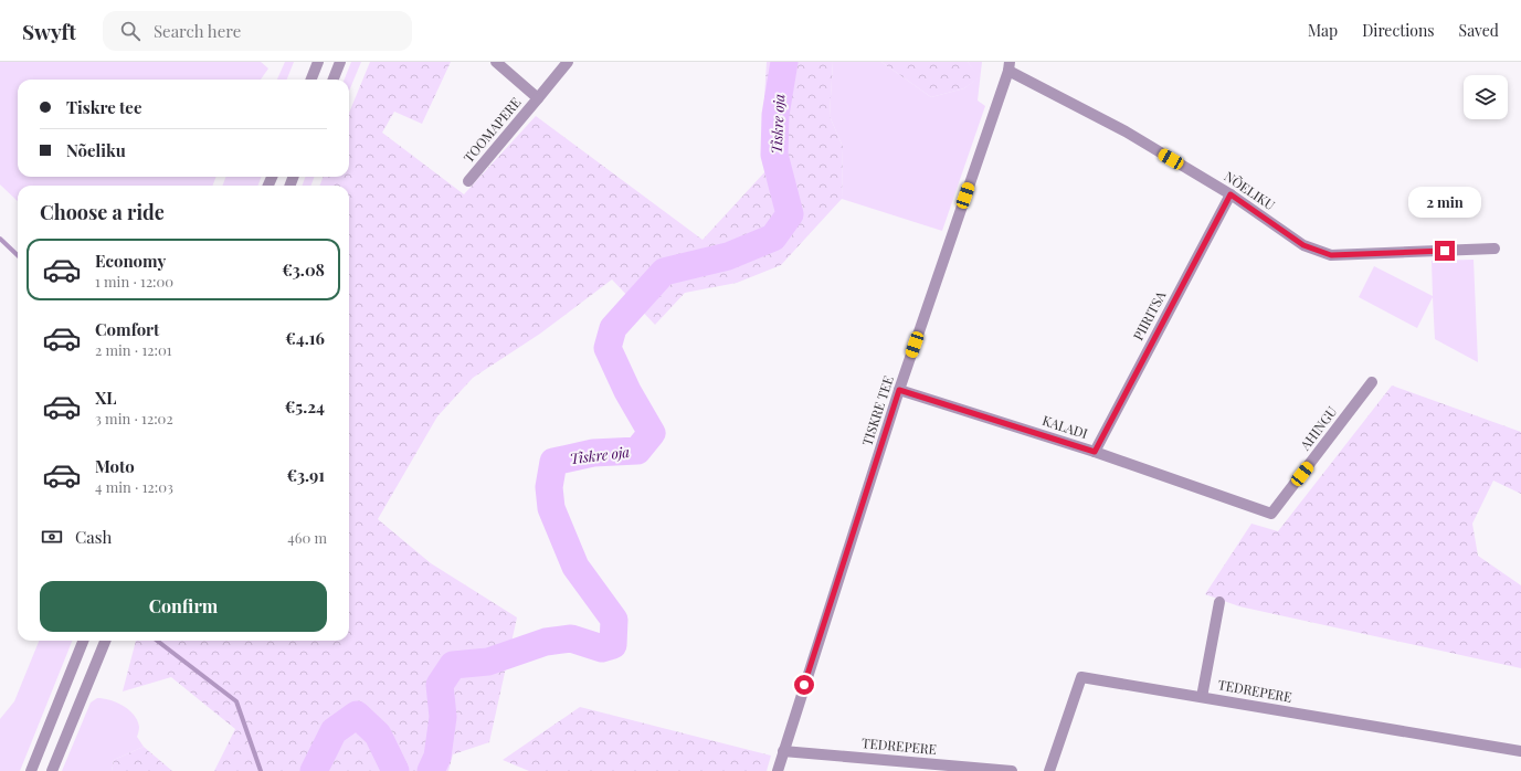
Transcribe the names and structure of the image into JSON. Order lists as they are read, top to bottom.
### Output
{
  "streets": {
    "street": [
      "TOOMAPERE",
      "NÕELIKU",
      "PIIRITSA",
      "TISKRE TEE",
      "KALADI",
      "AHINGU",
      "TEDREPERE"
    ]
  },
  "crossings": [
    ["NÕELIKU", "PIIRITSA"],
    ["NÕELIKU", "TISKRE TEE"],
    ["PIIRITSA", "KALADI"],
    ["TISKRE TEE", "KALADI"],
    ["TISKRE TEE", "TEDREPERE"],
    ["KALADI", "AHINGU"]
  ],
  "water": ["Tiskre oja"],
  "page": {
    "header": "Swyft",
    "search": "Search here",
    "nav": ["Map", "Directions", "Saved"],
    "banner": ["Tiskre tee", "Nõeliku"],
    "heading": "Choose a ride",
    "bubble": "2 min",
    "list": [
      {
        "name": "Economy",
        "note": "1 min · 12:00",
        "value": "€3.08"
      },
      {
        "name": "Comfort",
        "note": "2 min · 12:01",
        "value": "€4.16"
      },
      {
        "name": "XL",
        "note": "3 min · 12:02",
        "value": "€5.24"
      },
      {
        "name": "Moto",
        "note": "4 min · 12:03",
        "value": "€3.91"
      }
    ],
    "pay": ["Cash", "460 m"],
    "buttons": "Confirm"
  }
}
